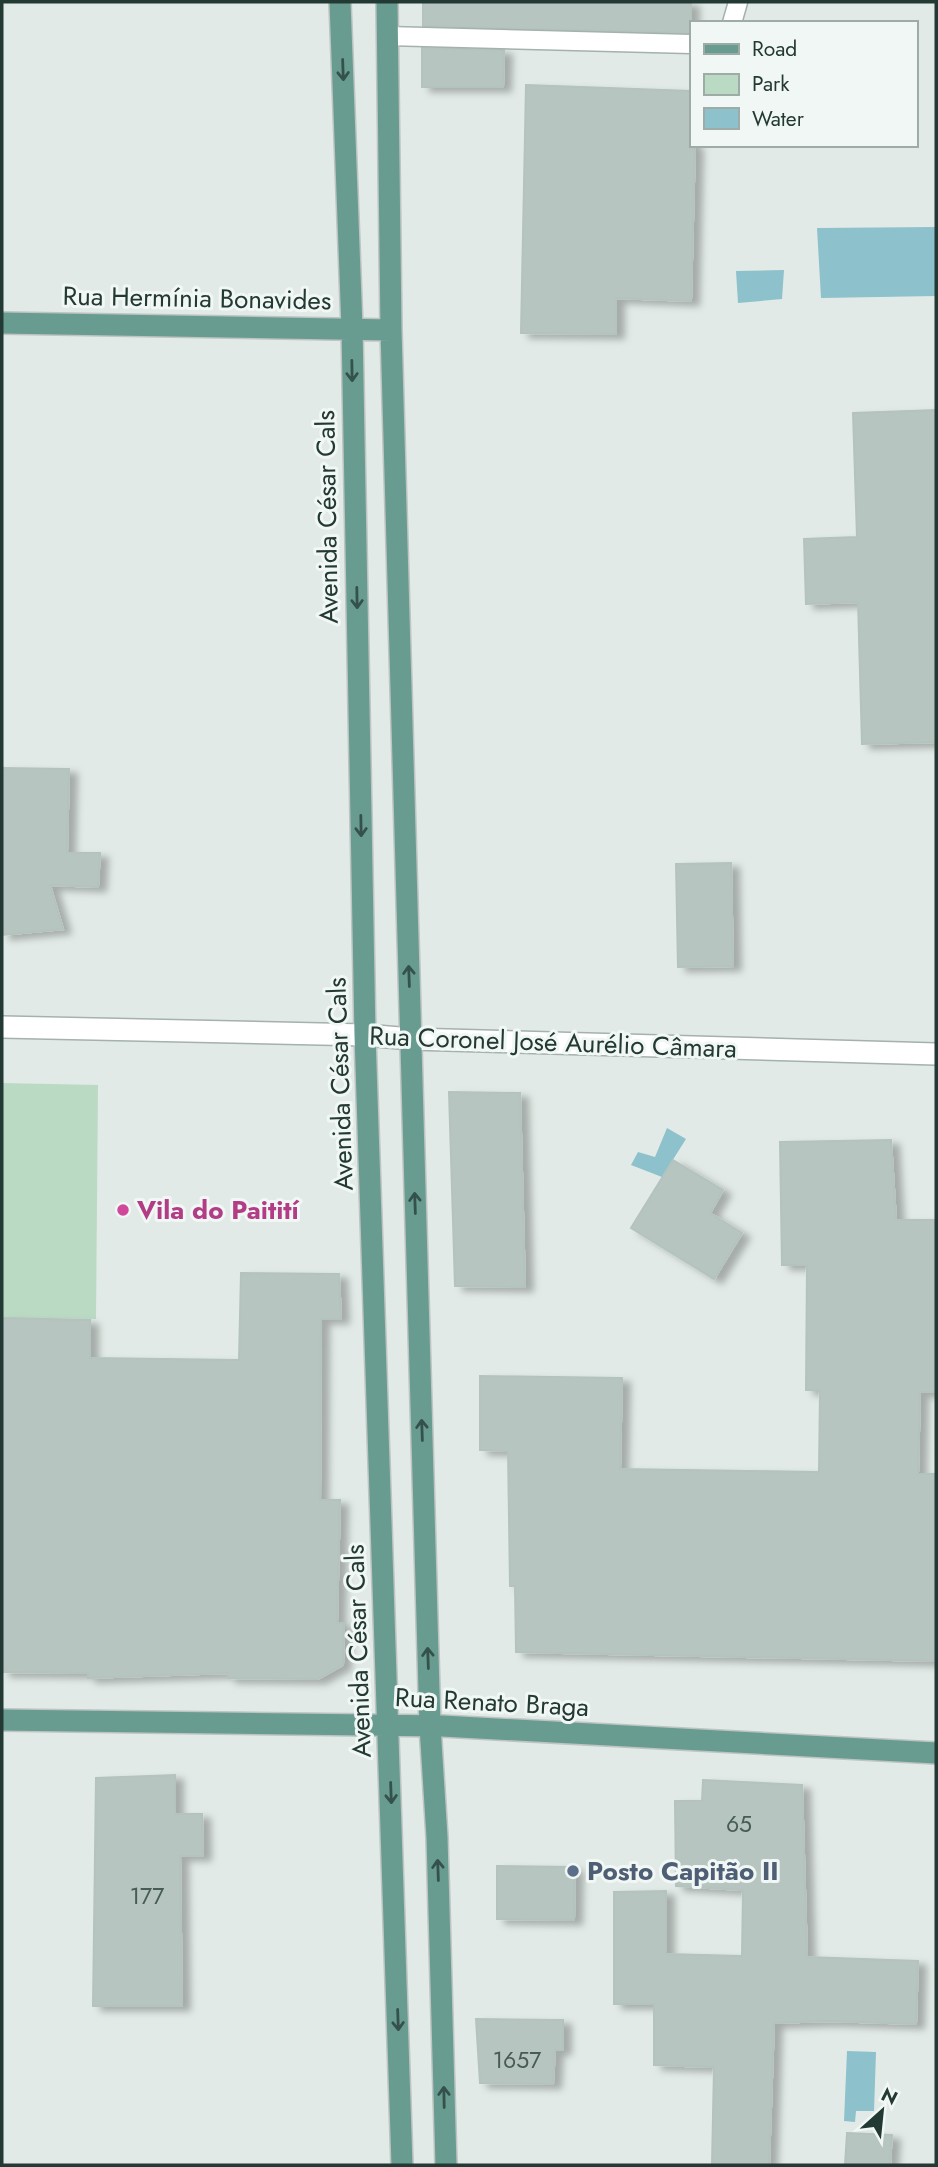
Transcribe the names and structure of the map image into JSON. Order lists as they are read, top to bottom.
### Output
{
  "streets": {
    "main road": ["Rua Hermínia Bonavides", "Avenida César Cals", "Rua Renato Braga"],
    "street": ["Rua Coronel José Aurélio Câmara"]
  },
  "crossings": [
    ["Rua Hermínia Bonavides", "Avenida César Cals"],
    ["Avenida César Cals", "Rua Coronel José Aurélio Câmara"],
    ["Avenida César Cals", "Rua Renato Braga"]
  ],
  "places": ["Vila do Paitití", "Posto Capitão II"],
  "house_numbers": ["65", "177", "1657"],
  "legend": ["Road", "Park", "Water"],
  "north": "top right"
}
